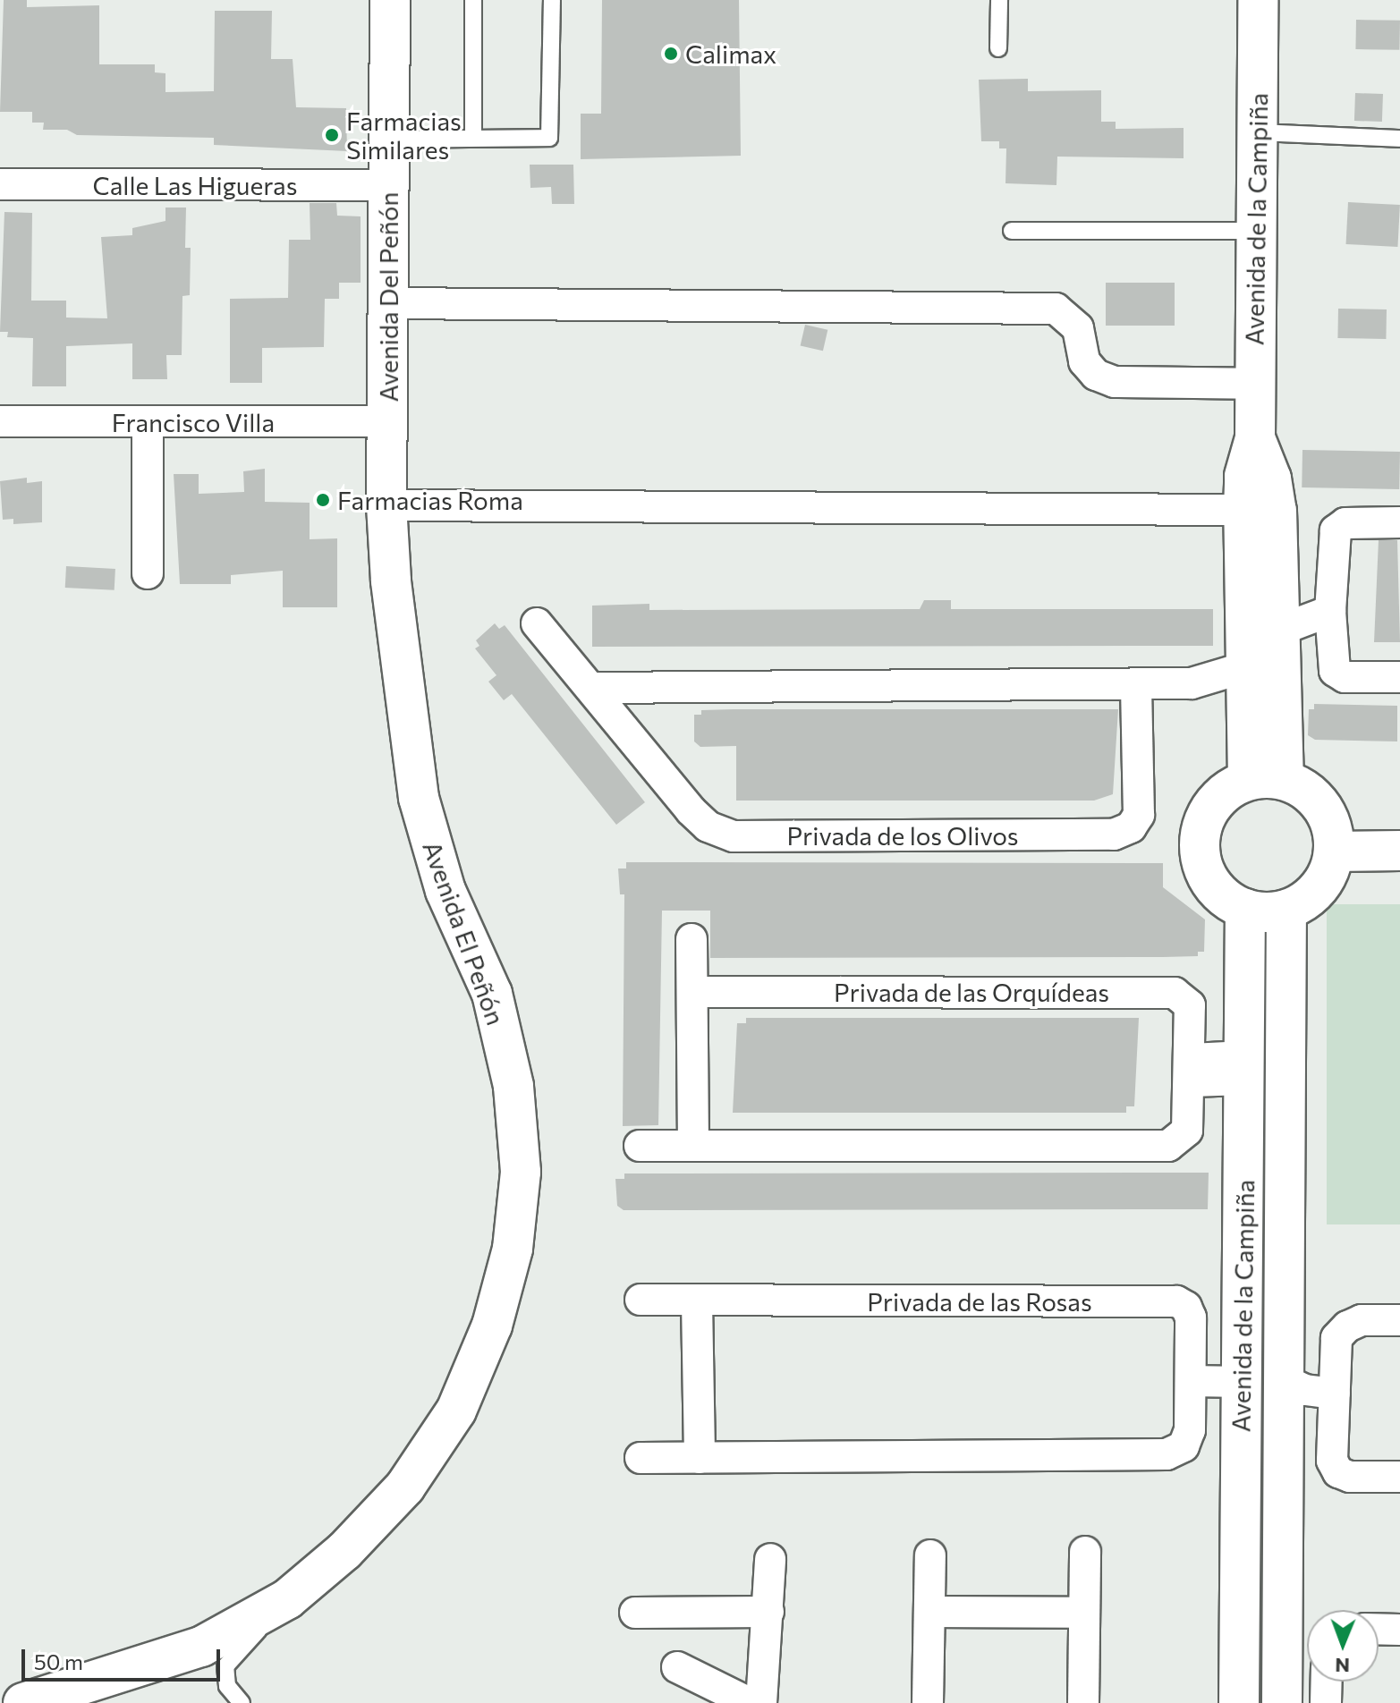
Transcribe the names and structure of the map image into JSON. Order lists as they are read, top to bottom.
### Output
{
  "streets": {
    "street": [
      "Calle Las Higueras",
      "Avenida de la Campiña",
      "Avenida Del Peñón",
      "Francisco Villa",
      "Privada de los Olivos",
      "Avenida El Peñón",
      "Privada de las Orquídeas",
      "Privada de las Rosas"
    ]
  },
  "crossings": [
    ["Calle Las Higueras", "Avenida Del Peñón"],
    ["Avenida Del Peñón", "Francisco Villa"],
    ["Avenida Del Peñón", "Avenida El Peñón"],
    ["Francisco Villa", "Avenida El Peñón"]
  ],
  "places": ["Calimax", "Farmacias Similares", "Farmacias Roma"],
  "scale_bar": "50 m",
  "north": "bottom"
}
